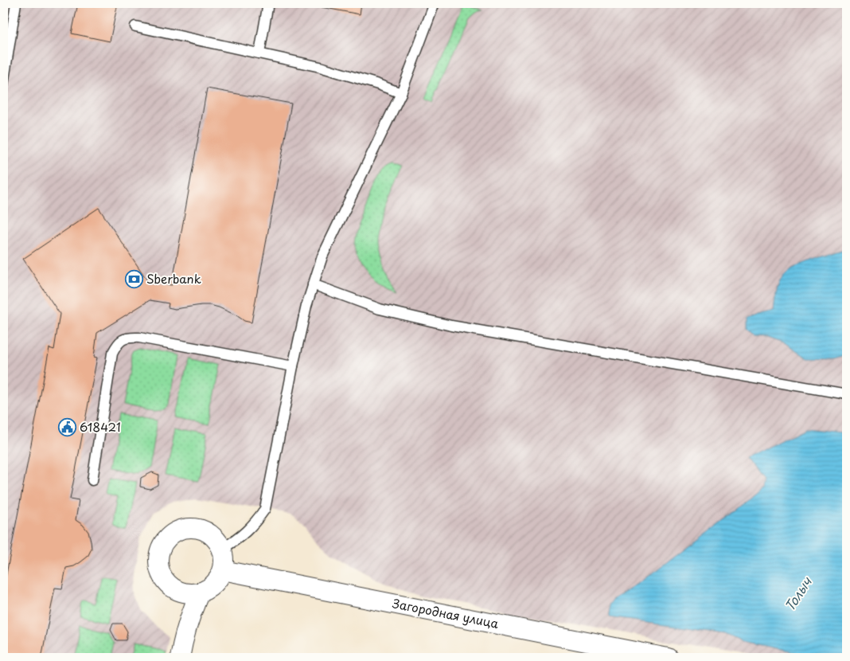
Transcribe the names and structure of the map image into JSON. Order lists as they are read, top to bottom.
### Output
{
  "streets": {
    "street": ["Загородная улица"]
  },
  "water": ["Толыч"],
  "places": {
    "bank": ["Sberbank"],
    "public building": ["618421"]
  }
}
